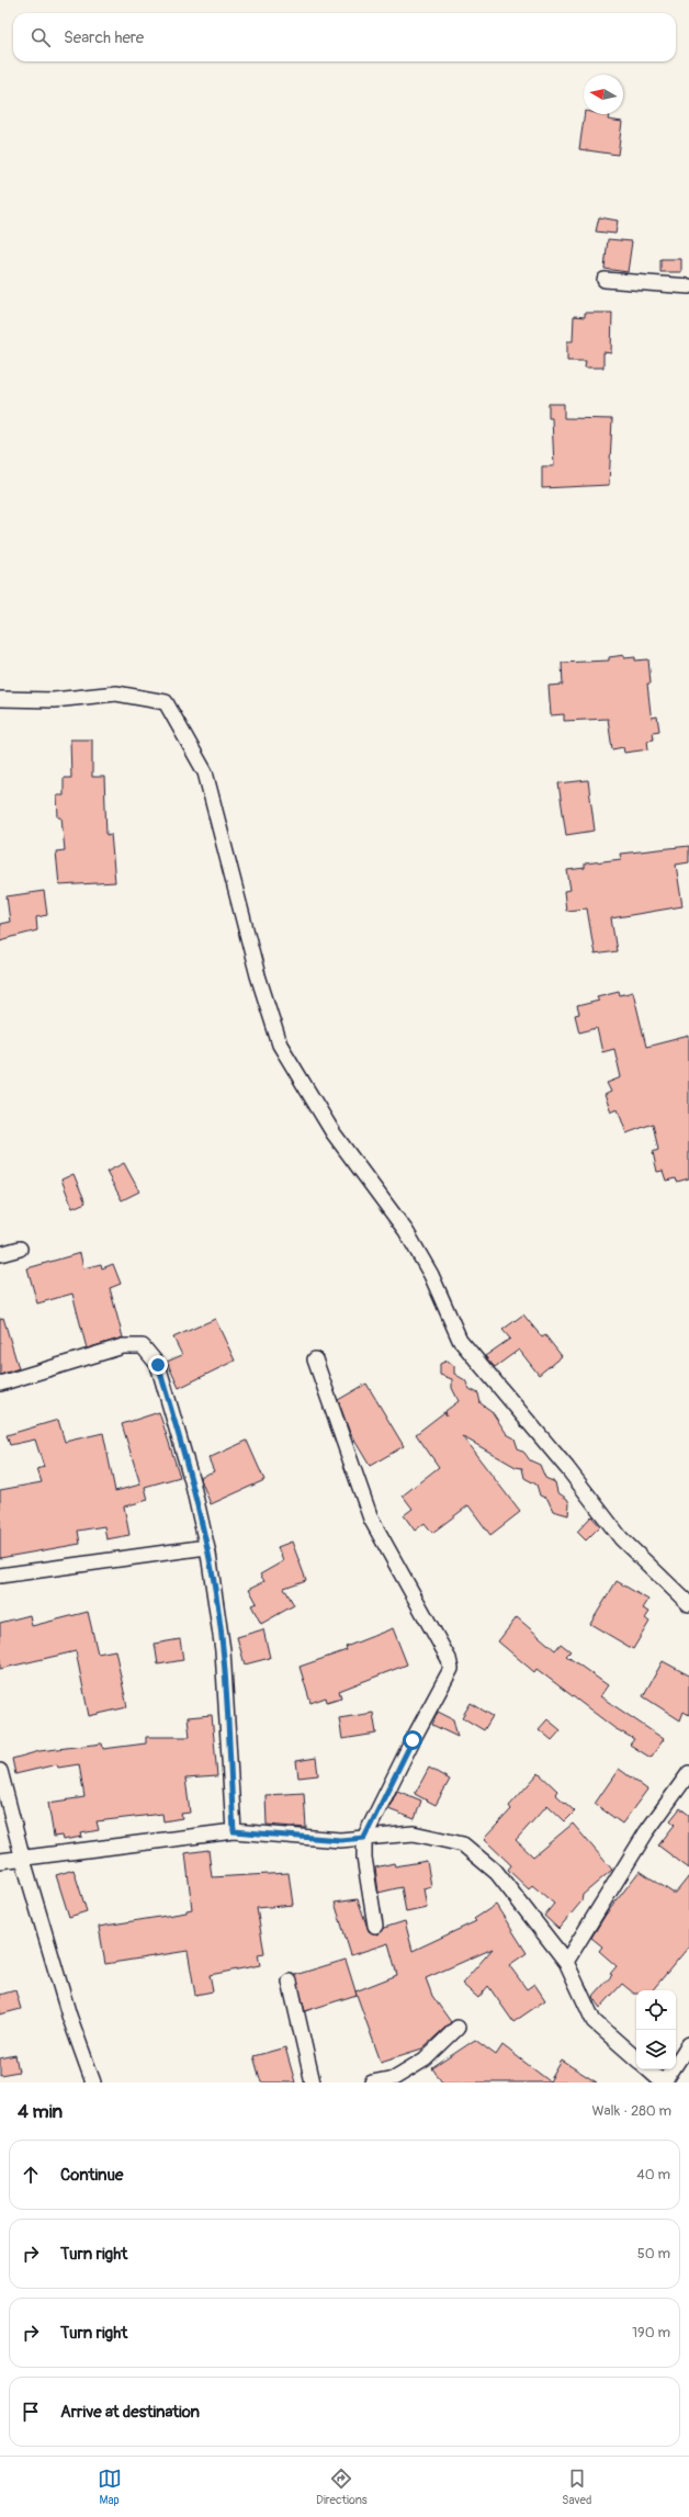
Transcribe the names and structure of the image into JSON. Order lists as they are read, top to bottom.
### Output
{
  "north": "left",
  "page": {
    "search": "Search here",
    "heading": ["4 min", "Walk · 280 m"],
    "list": [
      ["Continue", "40 m"],
      ["Turn right", "50 m"],
      ["Turn right", "190 m"],
      "Arrive at destination"
    ],
    "nav": ["Map", "Directions", "Saved"]
  }
}
